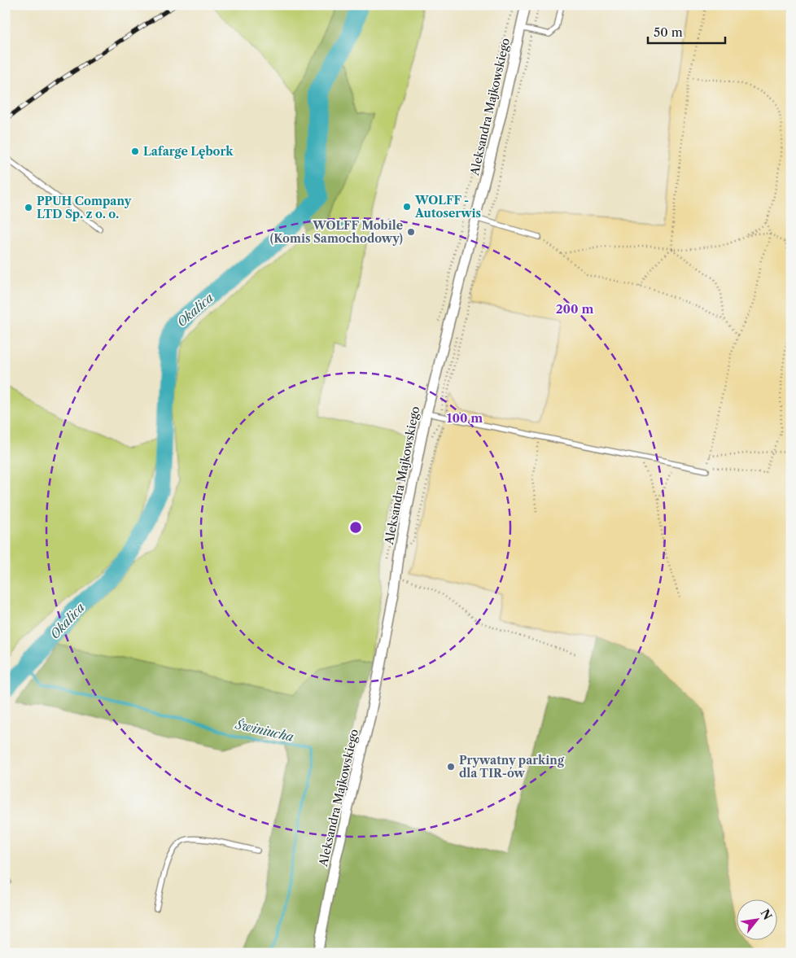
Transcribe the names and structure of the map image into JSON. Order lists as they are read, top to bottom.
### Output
{
  "streets": {
    "street": ["Aleksandra Majkowskiego"]
  },
  "water": ["Okalica", "Świniucha"],
  "places": [
    "Lafarge Lębork",
    "WOLFF - Autoserwis",
    "PPUH Company LTD Sp. z o. o.",
    "WOLFF Mobile (Komis Samochodowy)",
    "Prywatny parking dla TIR-ów"
  ],
  "scale_bar": "50 m",
  "north": "top right",
  "rings": ["200 m", "100 m"]
}
